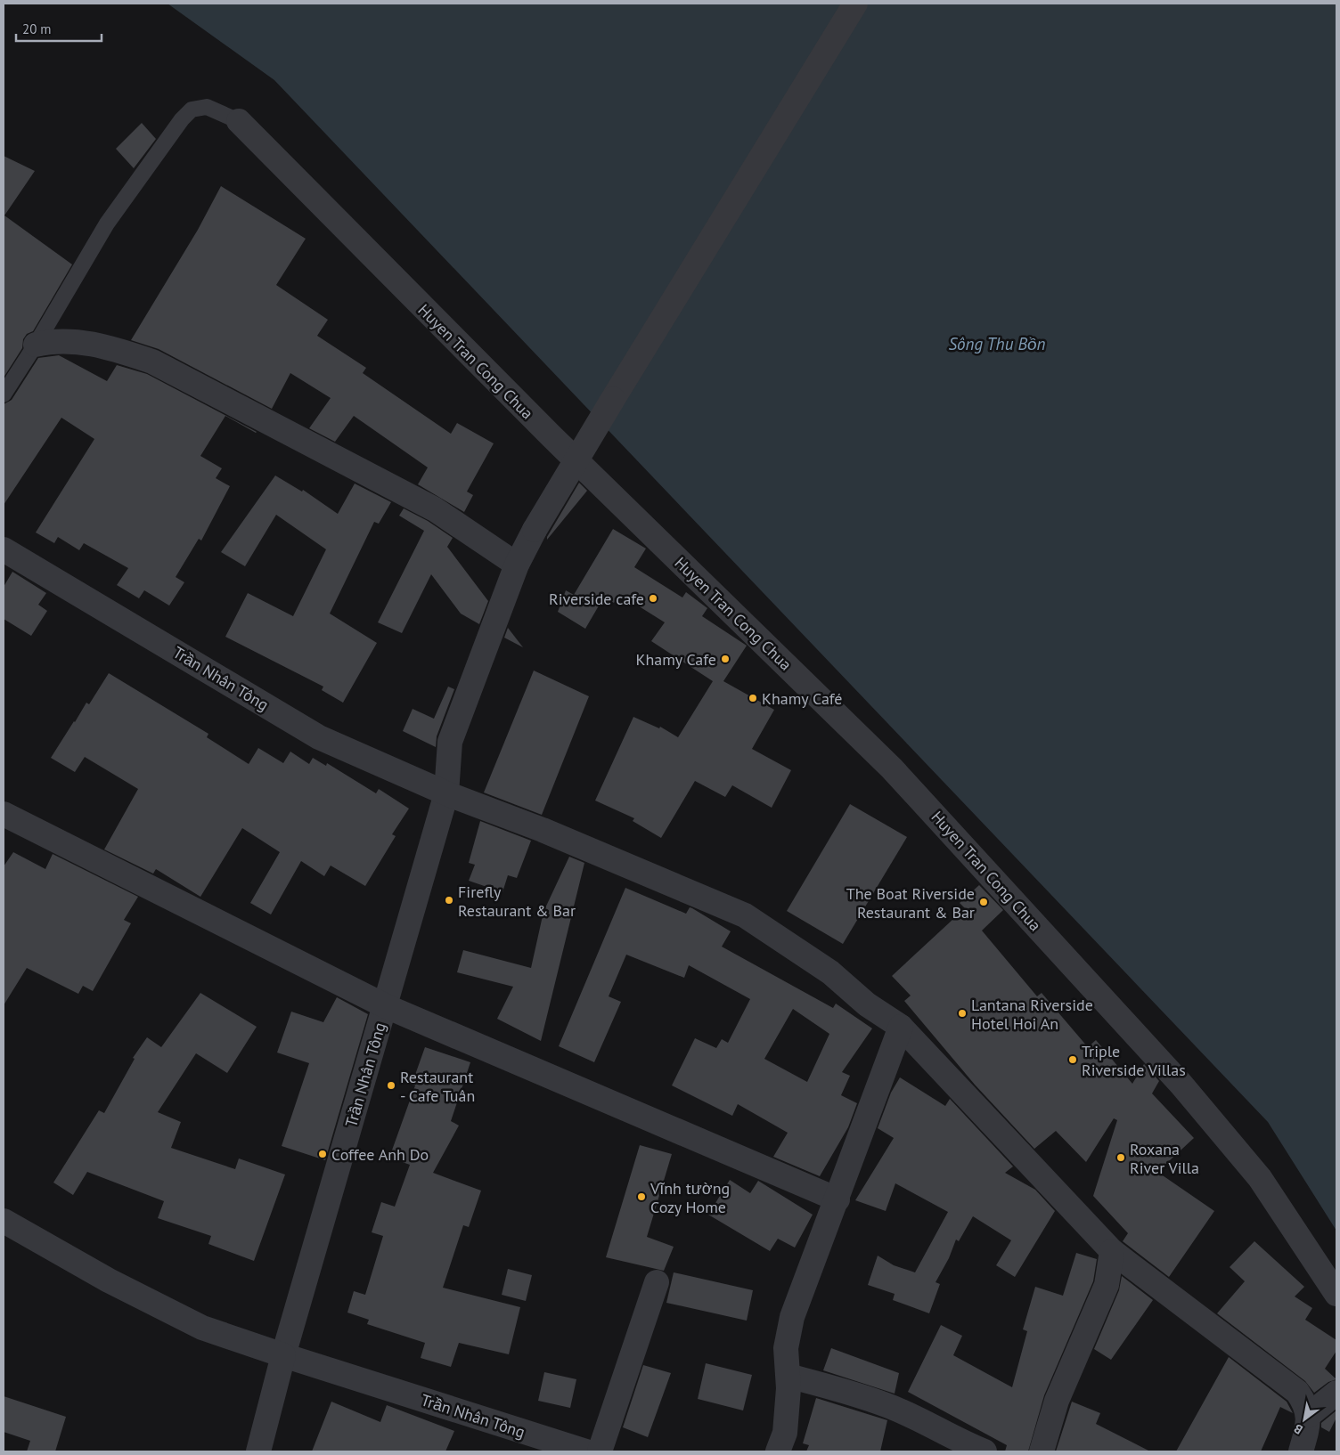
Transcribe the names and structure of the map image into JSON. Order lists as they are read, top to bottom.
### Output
{
  "streets": {
    "street": ["Huyen Tran Cong Chua", "Trần Nhân Tông"]
  },
  "water": ["Sông Thu Bồn"],
  "places": [
    "Riverside cafe",
    "Khamy Cafe",
    "Khamy Café",
    "Firefly Restaurant & Bar",
    "The Boat Riverside Restaurant & Bar",
    "Lantana Riverside Hotel Hoi An",
    "Triple Riverside Villas",
    "Restaurant - Cafe Tuân",
    "Coffee Anh Do",
    "Roxana River Villa",
    "Vĩnh tường Cozy Home"
  ],
  "scale_bar": "20 m",
  "north": "bottom left"
}
